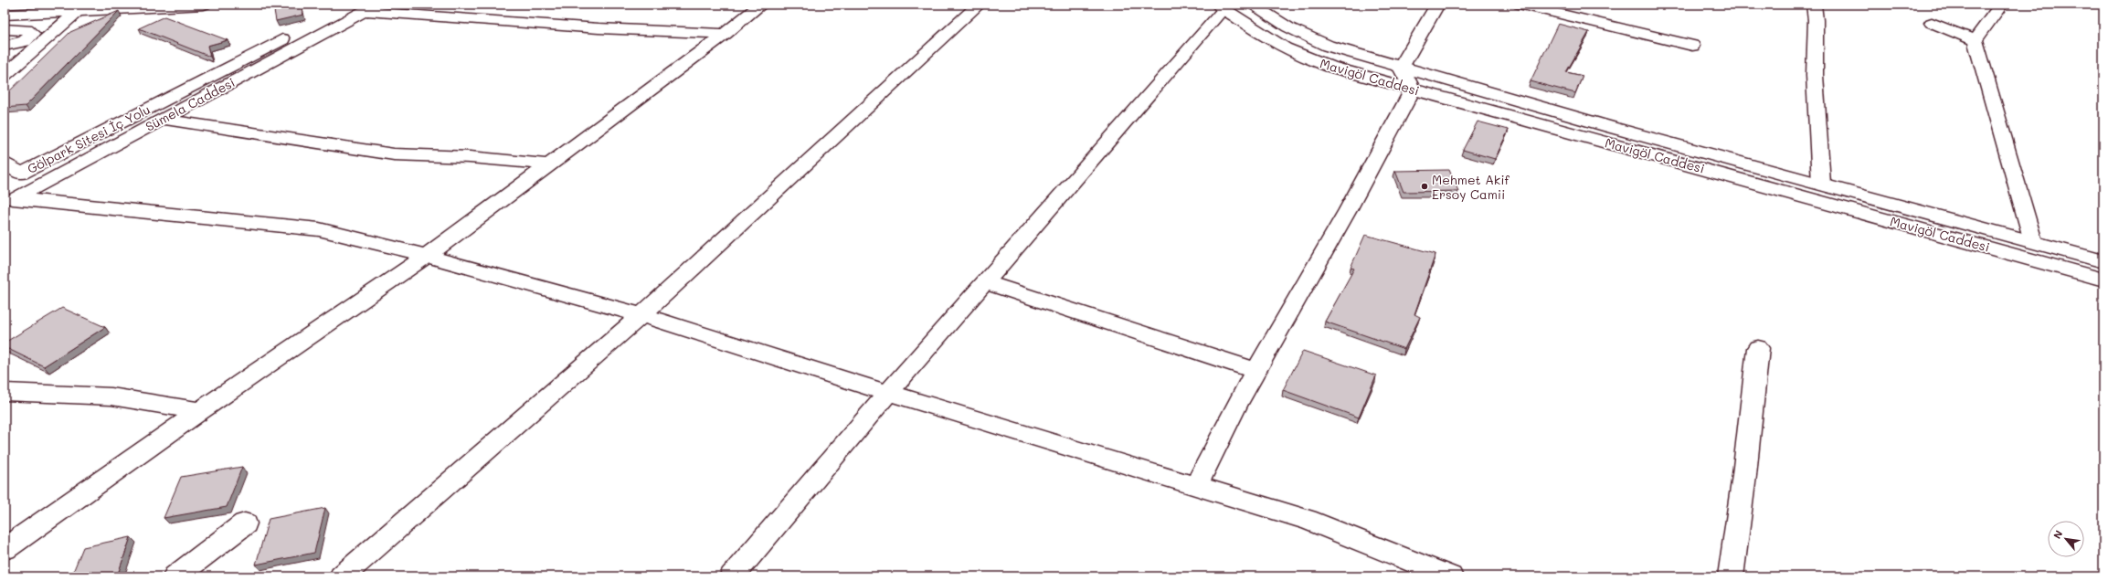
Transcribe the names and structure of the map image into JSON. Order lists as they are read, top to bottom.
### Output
{
  "streets": {
    "street": ["Mavigöl Caddesi", "Sümela Caddesi", "Gölpark Sitesi İç Yolu"]
  },
  "crossings": [
    ["Sümela Caddesi", "Gölpark Sitesi İç Yolu"]
  ],
  "places": ["Mehmet Akif Ersoy Camii"],
  "north": "top left"
}
